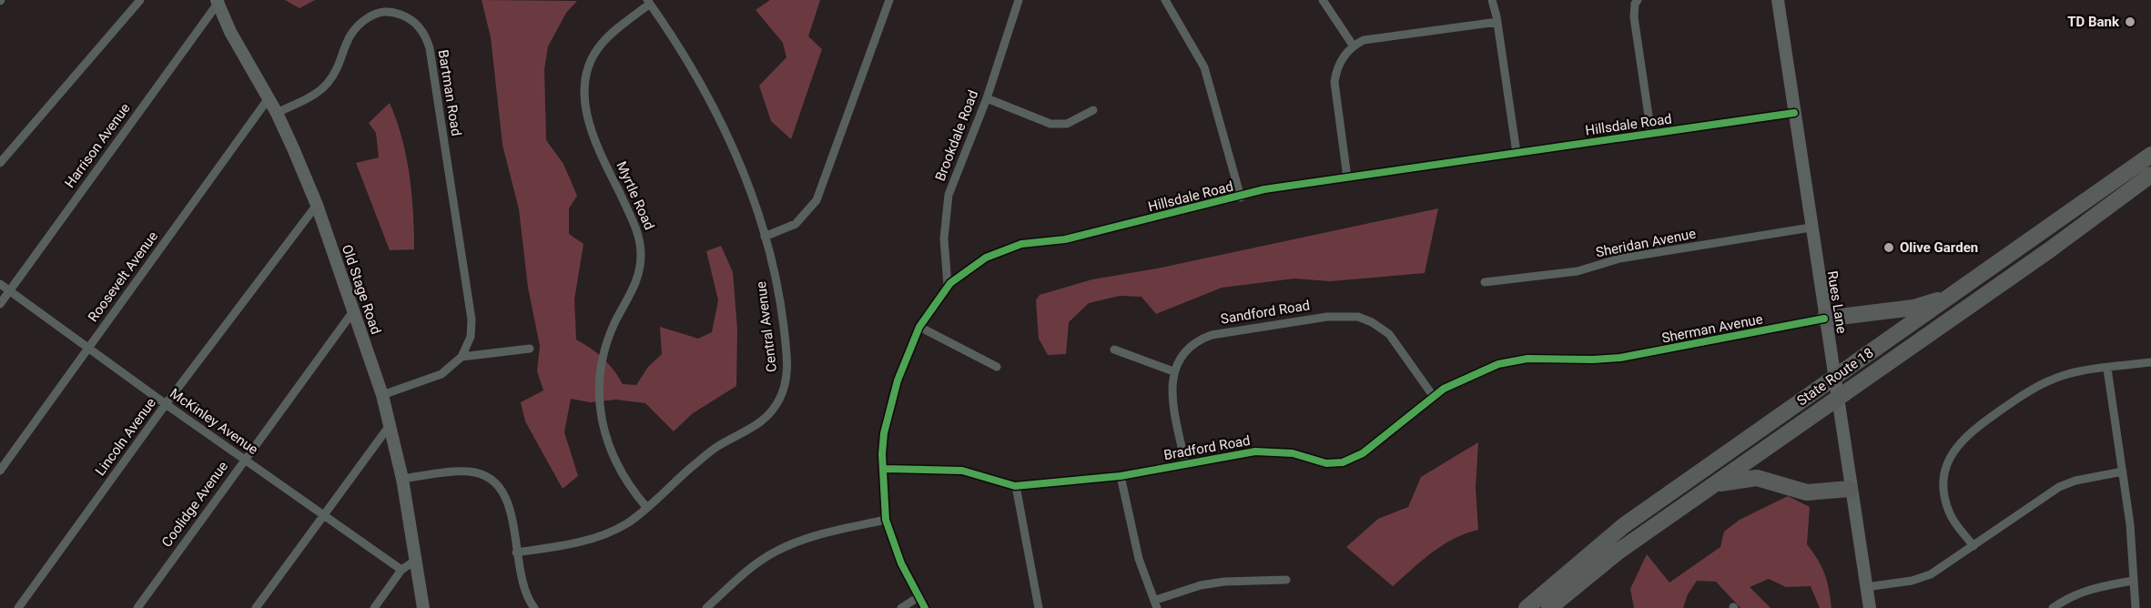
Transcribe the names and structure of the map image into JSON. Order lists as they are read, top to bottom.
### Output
{
  "streets": {
    "highway": ["State Route 18"],
    "street": [
      "Bartman Road",
      "Hillsdale Road",
      "Brookdale Road",
      "Harrison Avenue",
      "Myrtle Road",
      "Sheridan Avenue",
      "Roosevelt Avenue",
      "Old Stage Road",
      "Rues Lane",
      "Sandford Road",
      "Central Avenue",
      "Sherman Avenue",
      "McKinley Avenue",
      "Lincoln Avenue",
      "Bradford Road",
      "Coolidge Avenue"
    ]
  },
  "crossings": [
    ["Bartman Road", "Old Stage Road"],
    ["Hillsdale Road", "Brookdale Road"],
    ["Hillsdale Road", "Rues Lane"],
    ["Hillsdale Road", "Bradford Road"],
    ["Harrison Avenue", "Old Stage Road"],
    ["Harrison Avenue", "McKinley Avenue"],
    ["Myrtle Road", "Central Avenue"],
    ["Sheridan Avenue", "Rues Lane"],
    ["Roosevelt Avenue", "Old Stage Road"],
    ["Roosevelt Avenue", "McKinley Avenue"],
    ["Old Stage Road", "Lincoln Avenue"],
    ["Old Stage Road", "Coolidge Avenue"],
    ["Rues Lane", "Sherman Avenue"],
    ["Rues Lane", "State Route 18"],
    ["Sandford Road", "Bradford Road"],
    ["Sherman Avenue", "Bradford Road"],
    ["McKinley Avenue", "Lincoln Avenue"],
    ["McKinley Avenue", "Coolidge Avenue"]
  ],
  "places": ["TD Bank", "Olive Garden"]
}
